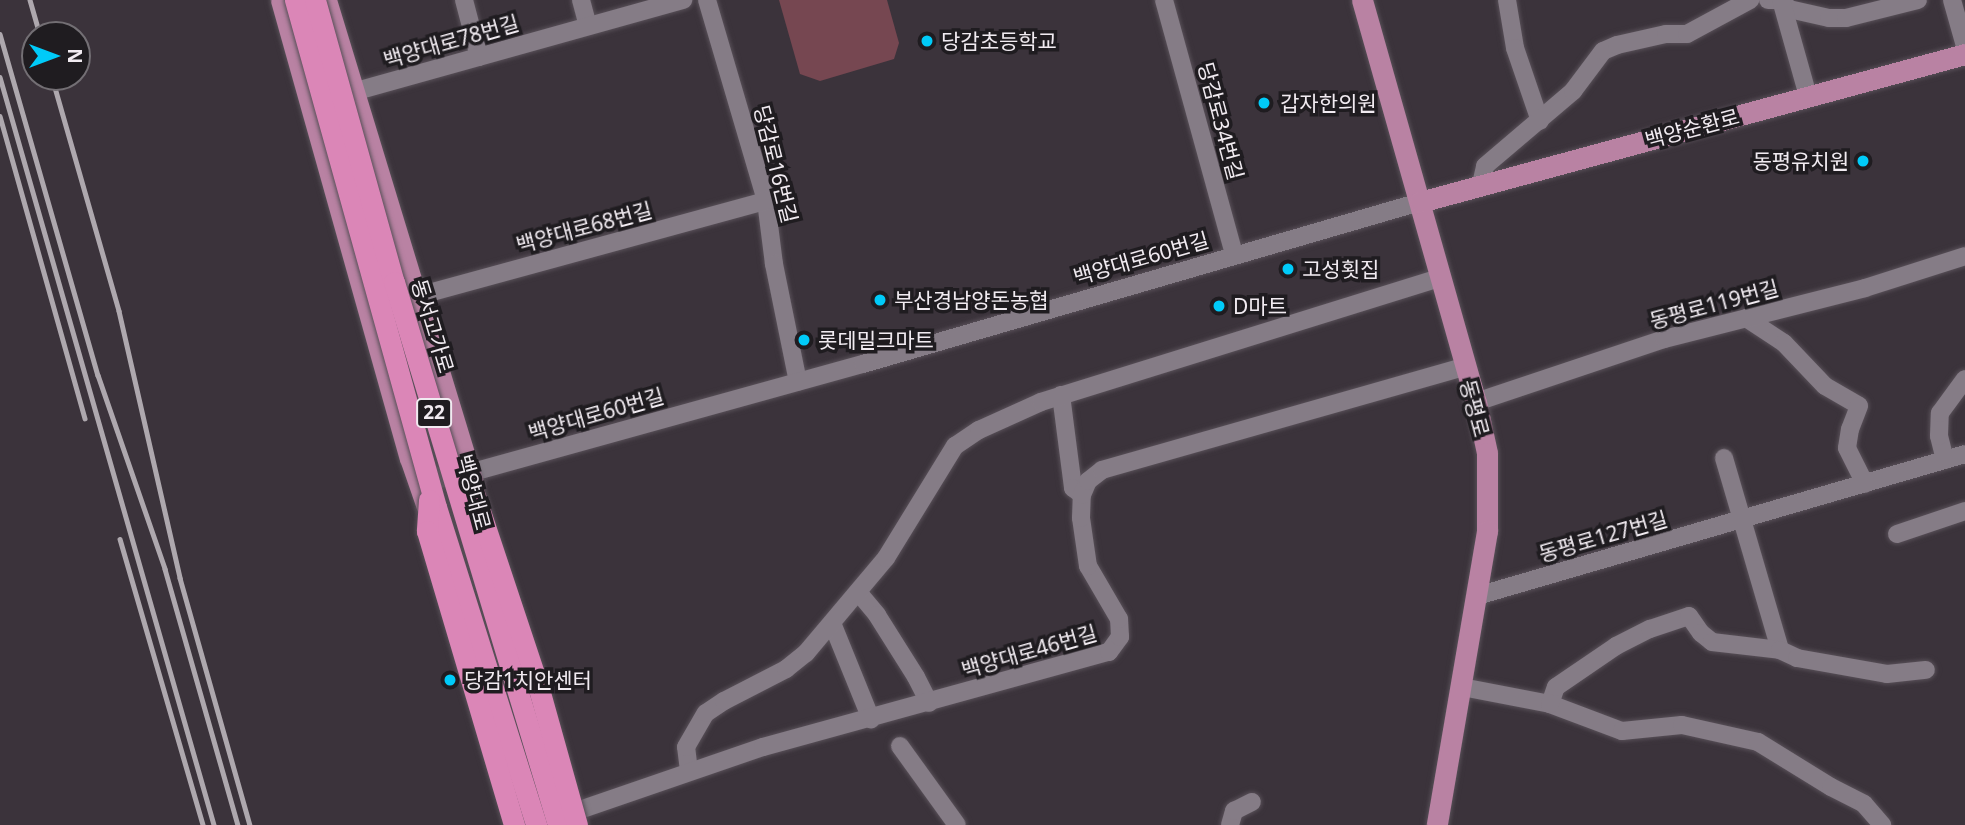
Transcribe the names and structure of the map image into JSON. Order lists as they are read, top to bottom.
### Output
{
  "streets": {
    "highway": ["동서고가로", "22"],
    "main road": ["백양순환로", "동평로", "백양대로"],
    "street": [
      "백양대로78번길",
      "당감로34번길",
      "당감로16번길",
      "백양대로68번길",
      "백양대로60번길",
      "동평로119번길",
      "동평로127번길",
      "백양대로46번길"
    ]
  },
  "crossings": [
    ["백양대로78번길", "백양대로"],
    ["당감로34번길", "백양대로60번길"],
    ["백양순환로", "백양대로60번길"],
    ["백양순환로", "동평로"],
    ["당감로16번길", "백양대로68번길"],
    ["당감로16번길", "백양대로60번길"],
    ["백양대로68번길", "백양대로"],
    ["백양대로60번길", "동평로"],
    ["백양대로60번길", "백양대로"],
    ["동평로119번길", "동평로"],
    ["동서고가로", "백양대로"],
    ["동서고가로", "백양대로46번길"],
    ["동평로", "동평로127번길"],
    ["백양대로", "백양대로46번길"]
  ],
  "places": [
    "당감초등학교",
    "갑자한의원",
    "동평유치원",
    "고성횟집",
    "부산경남양돈농협",
    "D마트",
    "롯데밀크마트",
    "당감1치안센터"
  ],
  "north": "right"
}
